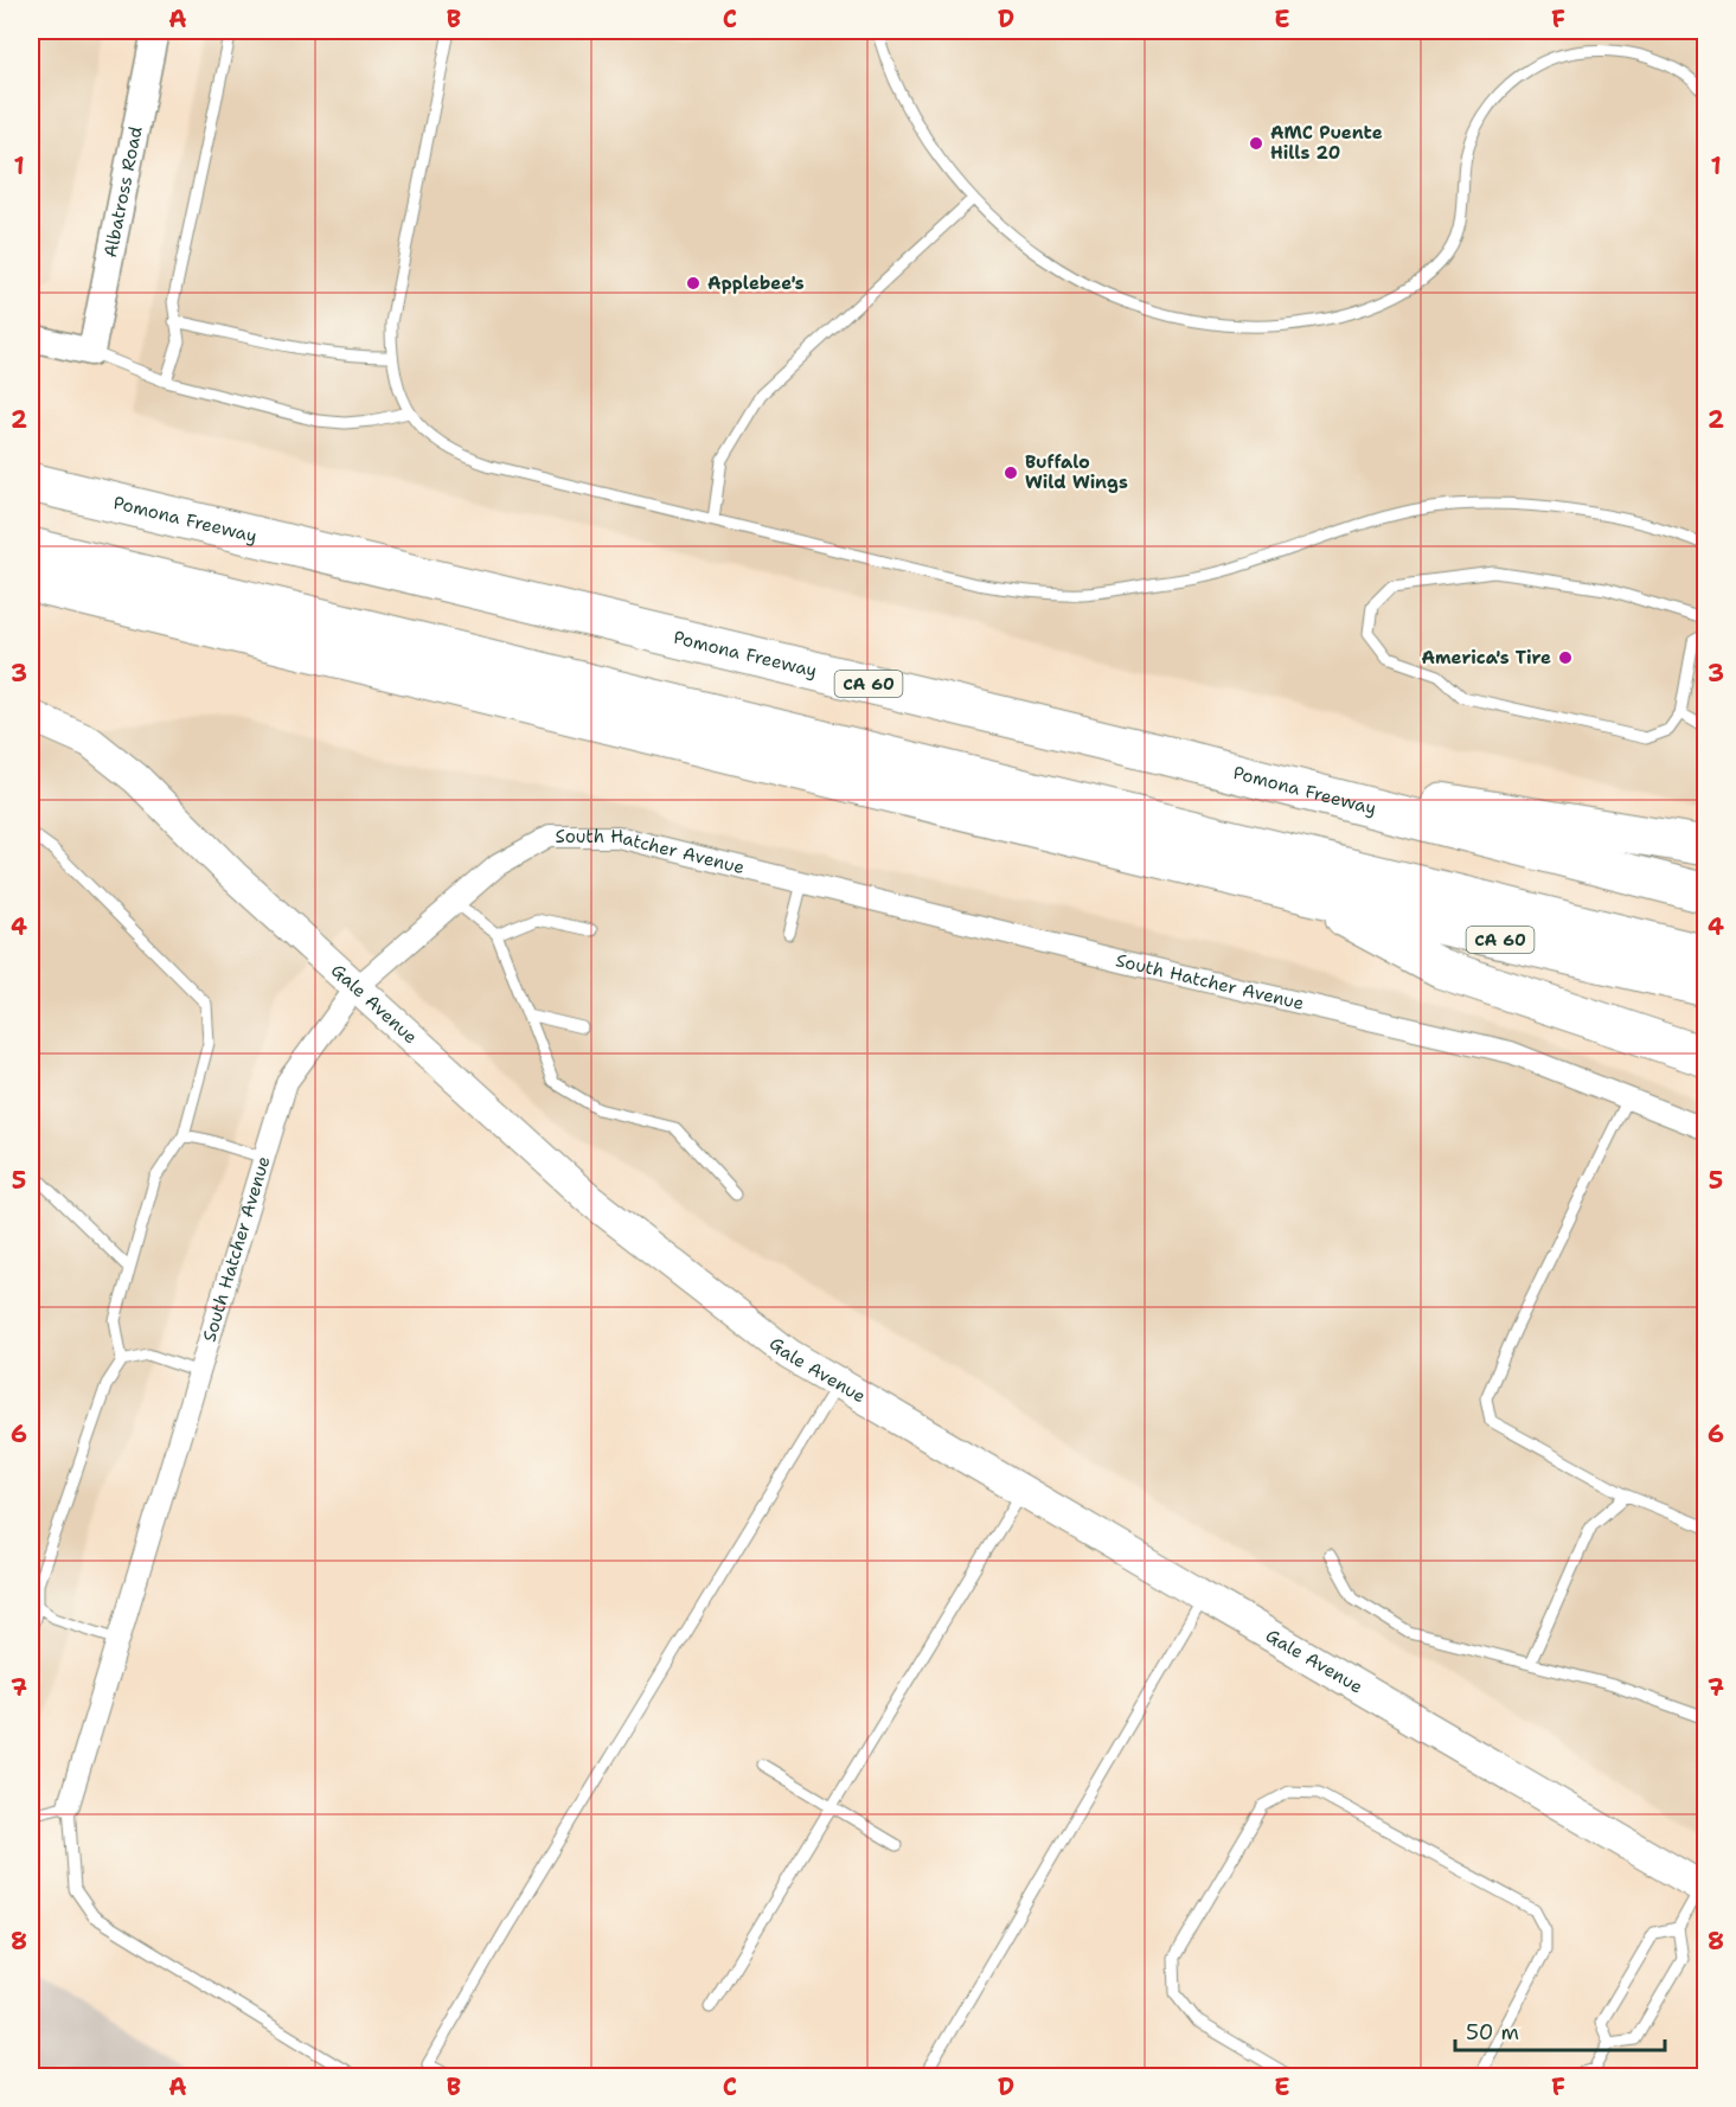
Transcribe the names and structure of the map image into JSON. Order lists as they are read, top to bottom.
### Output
{
  "streets": {
    "highway": ["Pomona Freeway", "CA 60"],
    "main road": ["Gale Avenue"],
    "street": ["Albatross Road", "South Hatcher Avenue"]
  },
  "crossings": [
    ["South Hatcher Avenue", "Gale Avenue"]
  ],
  "places": [
    "AMC Puente Hills 20",
    "Applebee's",
    "Buffalo Wild Wings",
    "America's Tire"
  ],
  "scale_bar": "50 m",
  "grid": {
    "columns": [
      "A",
      "B",
      "C",
      "D",
      "E",
      "F"
    ],
    "rows": [
      "1",
      "2",
      "3",
      "4",
      "5",
      "6",
      "7",
      "8"
    ]
  }
}
